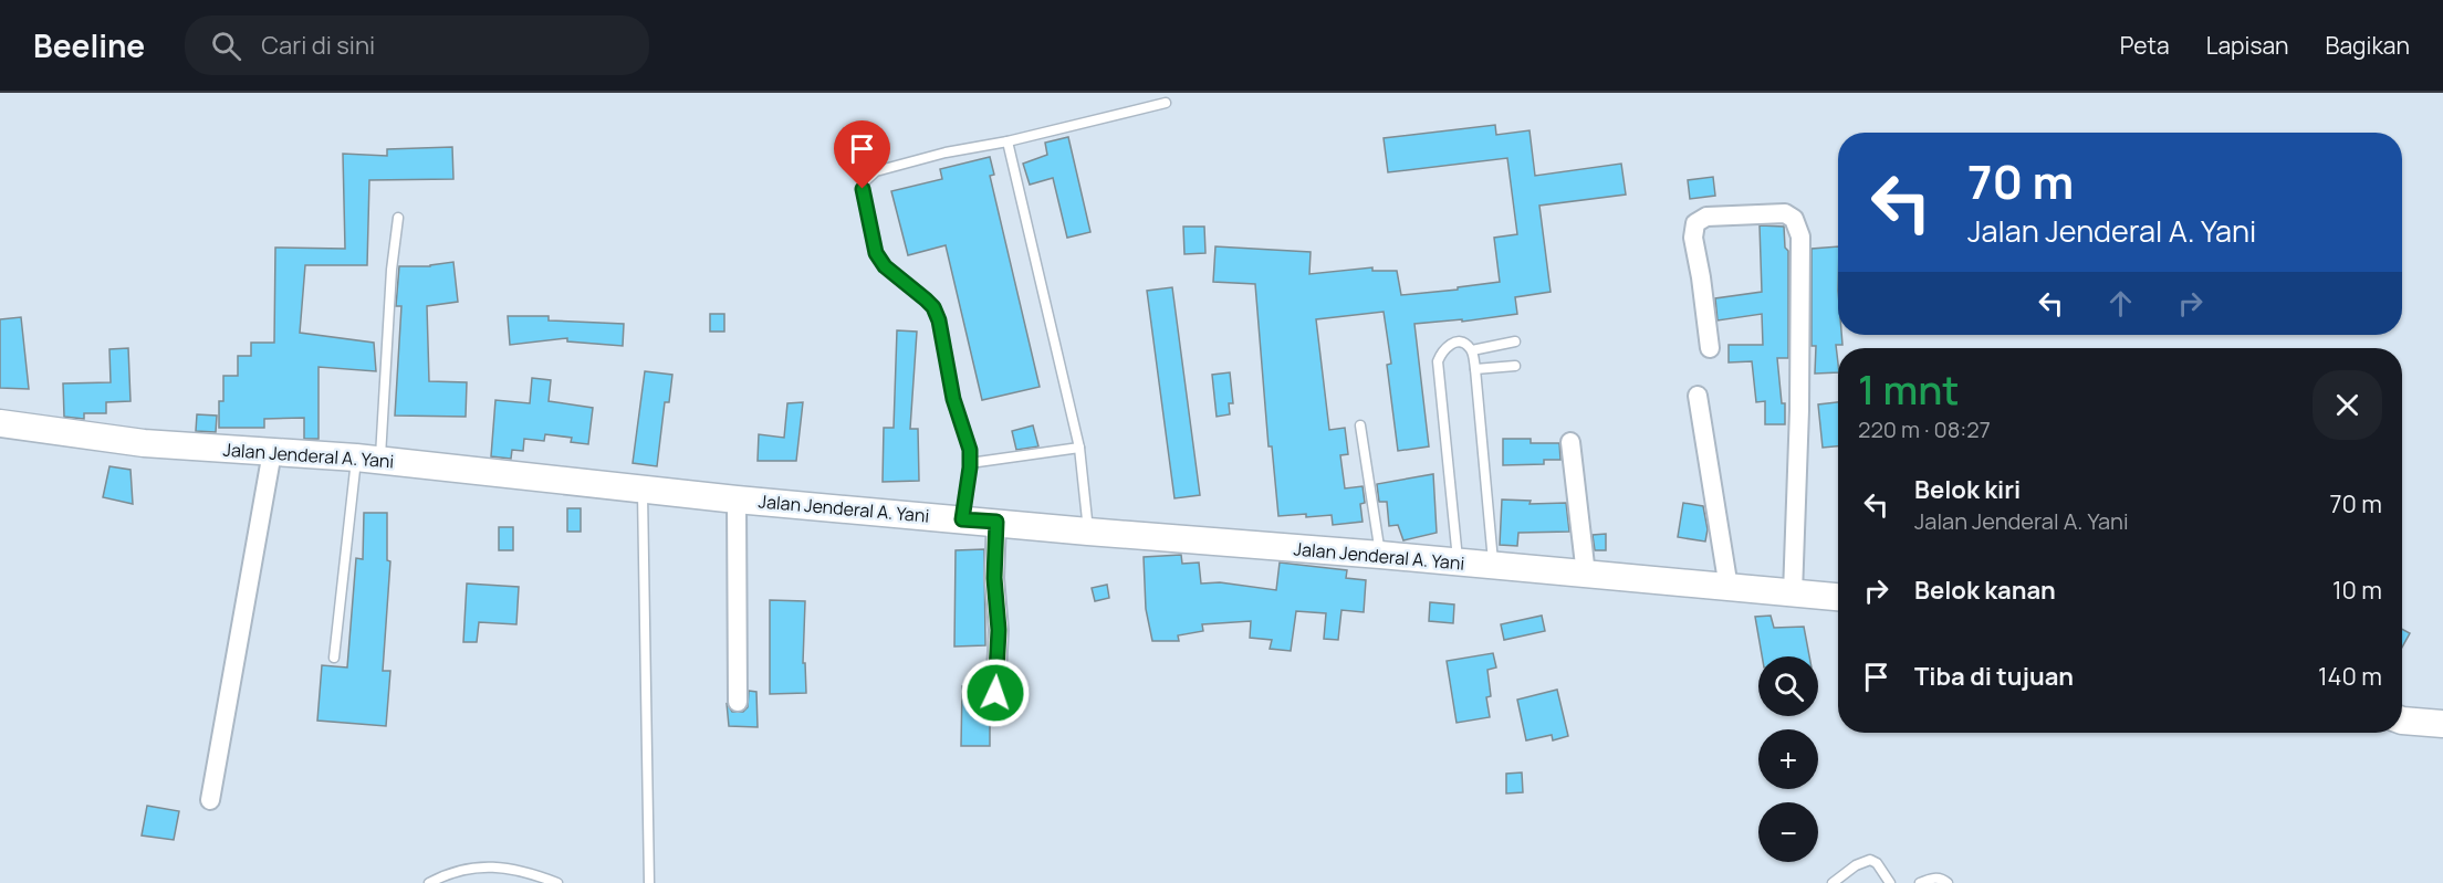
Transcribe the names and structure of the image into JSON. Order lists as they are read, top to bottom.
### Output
{
  "streets": {
    "main road": ["Jalan Jenderal A. Yani"]
  },
  "page": {
    "header": "Beeline",
    "search": "Cari di sini",
    "nav": ["Peta", "Lapisan", "Bagikan"],
    "turn": ["70 m", "Jalan Jenderal A. Yani"],
    "heading": ["1 mnt", "220 m · 08:27"],
    "list": [
      {
        "name": "Belok kiri",
        "note": "Jalan Jenderal A. Yani",
        "value": "70 m"
      },
      {
        "name": "Belok kanan",
        "value": "10 m"
      },
      {
        "name": "Tiba di tujuan",
        "value": "140 m"
      }
    ],
    "map_buttons": ["+", "−"]
  }
}
